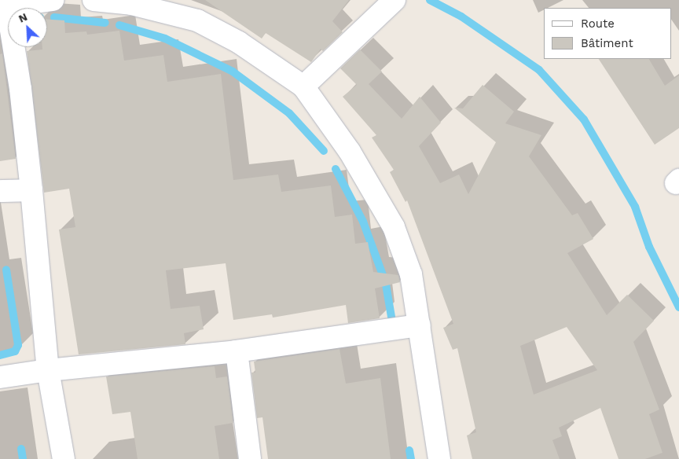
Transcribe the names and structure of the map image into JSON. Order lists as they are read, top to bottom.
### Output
{
  "legend": ["Route", "Bâtiment"],
  "north": "top left"
}
